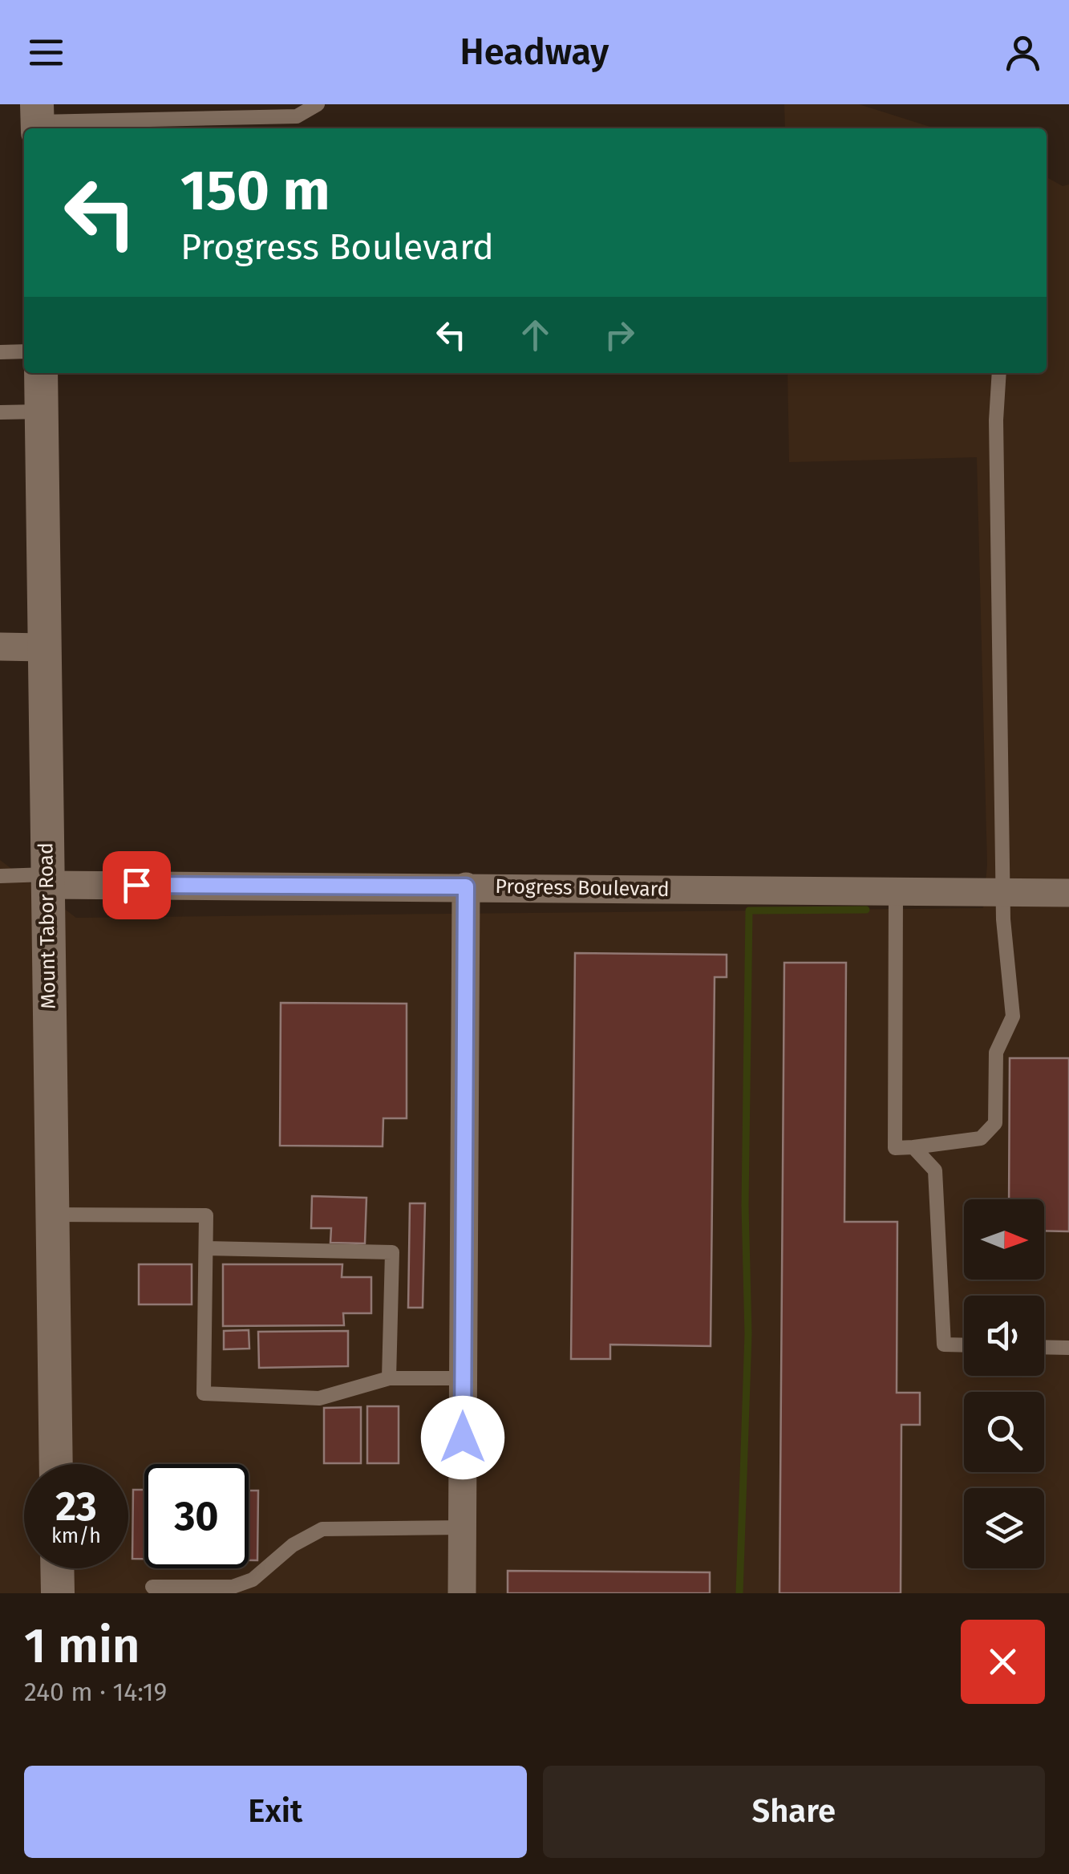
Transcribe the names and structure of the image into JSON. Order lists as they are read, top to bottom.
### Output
{
  "streets": {
    "street": ["Progress Boulevard", "Mount Tabor Road"]
  },
  "crossings": [
    ["Progress Boulevard", "Mount Tabor Road"]
  ],
  "north": "right",
  "page": {
    "header": "Headway",
    "turn": ["150 m", "Progress Boulevard"],
    "speed": "23 km/h",
    "limit": "30",
    "heading": ["1 min", "240 m · 14:19"],
    "buttons": ["Exit", "Share"]
  }
}
